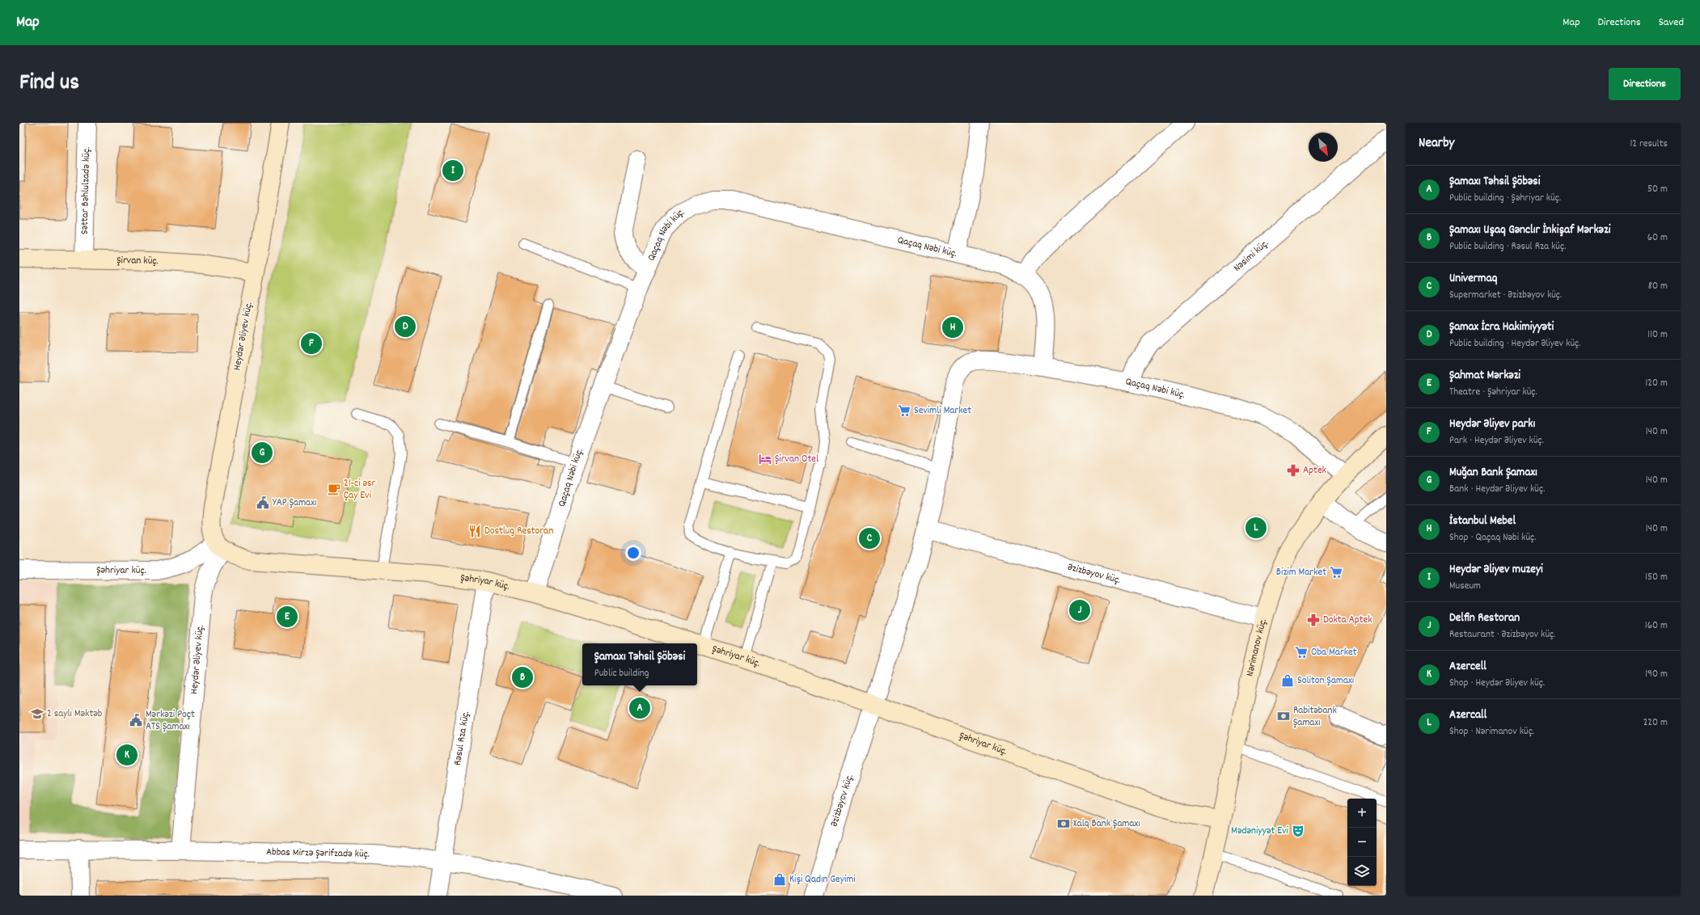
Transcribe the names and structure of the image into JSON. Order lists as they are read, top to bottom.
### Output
{
  "streets": {
    "street": [
      "Səttar Bəhlulzadə küç.",
      "Qaçaq Nəbi küç.",
      "Nəsimi küç.",
      "Şirvan küç.",
      "Heydər Əliyev küç.",
      "Şəhriyar küç.",
      "Əzizbəyov küç.",
      "Nərimanov küç.",
      "Rəsul Rza küç.",
      "Abbas Mirzə Şərifzadə küç."
    ]
  },
  "crossings": [
    ["Səttar Bəhlulzadə küç.", "Şirvan küç."],
    ["Qaçaq Nəbi küç.", "Nəsimi küç."],
    ["Qaçaq Nəbi küç.", "Şəhriyar küç."],
    ["Qaçaq Nəbi küç.", "Əzizbəyov küç."],
    ["Qaçaq Nəbi küç.", "Nərimanov küç."],
    ["Şirvan küç.", "Heydər Əliyev küç."],
    ["Heydər Əliyev küç.", "Şəhriyar küç."],
    ["Heydər Əliyev küç.", "Abbas Mirzə Şərifzadə küç."],
    ["Şəhriyar küç.", "Əzizbəyov küç."],
    ["Şəhriyar küç.", "Nərimanov küç."],
    ["Şəhriyar küç.", "Rəsul Rza küç."],
    ["Əzizbəyov küç.", "Nərimanov küç."],
    ["Rəsul Rza küç.", "Abbas Mirzə Şərifzadə küç."]
  ],
  "places": {
    "supermarket": ["Sevimli Market", "Bizim Market", "Oba Market"],
    "hotel": ["Şirvan Otel"],
    "pharmacy": ["Aptek", "Dokta Aptek"],
    "cafe": ["21-ci əsr Çay Evi"],
    "public building": ["YAP Şamaxı", "Mərkəzi Poçt ATS Şamaxı"],
    "restaurant": ["Dostlug Restoran"],
    "shop": ["Soliton Şamaxı", "Kişi Qadın Geyimi"],
    "school or university": ["2 saylı Məktəb"],
    "bank": ["Rabitəbank Şamaxı", "Xalq Bank Şamaxı"],
    "theatre": ["Mədəniyyət Evi"]
  },
  "north": "bottom right",
  "page": {
    "header": "Map",
    "nav": ["Map", "Directions", "Saved"],
    "title": "Find us",
    "buttons": "Directions",
    "heading": ["Nearby", "12 results"],
    "pins": [
      "I",
      "D",
      "H",
      "F",
      "G",
      "L",
      "C",
      "J",
      "E",
      "B",
      "A",
      "K"
    ],
    "list": [
      {
        "mark": "A",
        "name": "Şamaxı Təhsil Şöbəsi",
        "note": "Public building · Şəhriyar küç.",
        "value": "50 m"
      },
      {
        "mark": "B",
        "name": "Şamaxı Uşaq Gənclır İnkişaf Mərkəzi",
        "note": "Public building · Rəsul Rza küç.",
        "value": "60 m"
      },
      {
        "mark": "C",
        "name": "Univermaq",
        "note": "Supermarket · Əzizbəyov küç.",
        "value": "80 m"
      },
      {
        "mark": "D",
        "name": "Şamax İcra Hakimiyyəti",
        "note": "Public building · Heydər Əliyev küç.",
        "value": "110 m"
      },
      {
        "mark": "E",
        "name": "Şahmat Mərkəzi",
        "note": "Theatre · Şəhriyar küç.",
        "value": "120 m"
      },
      {
        "mark": "F",
        "name": "Heydər Əliyev parkı",
        "note": "Park · Heydər Əliyev küç.",
        "value": "140 m"
      },
      {
        "mark": "G",
        "name": "Muğan Bank Şamaxı",
        "note": "Bank · Heydər Əliyev küç.",
        "value": "140 m"
      },
      {
        "mark": "H",
        "name": "İstanbul Mebel",
        "note": "Shop · Qaçaq Nəbi küç.",
        "value": "140 m"
      },
      {
        "mark": "I",
        "name": "Heydər Əliyev muzeyi",
        "note": "Museum",
        "value": "150 m"
      },
      {
        "mark": "J",
        "name": "Delfin Restoran",
        "note": "Restaurant · Əzizbəyov küç.",
        "value": "160 m"
      },
      {
        "mark": "K",
        "name": "Azercell",
        "note": "Shop · Heydər Əliyev küç.",
        "value": "190 m"
      },
      {
        "mark": "L",
        "name": "Azercall",
        "note": "Shop · Nərimanov küç.",
        "value": "220 m"
      }
    ],
    "popup": ["Şamaxı Təhsil Şöbəsi", "Public building"],
    "map_buttons": ["+", "−"]
  }
}
